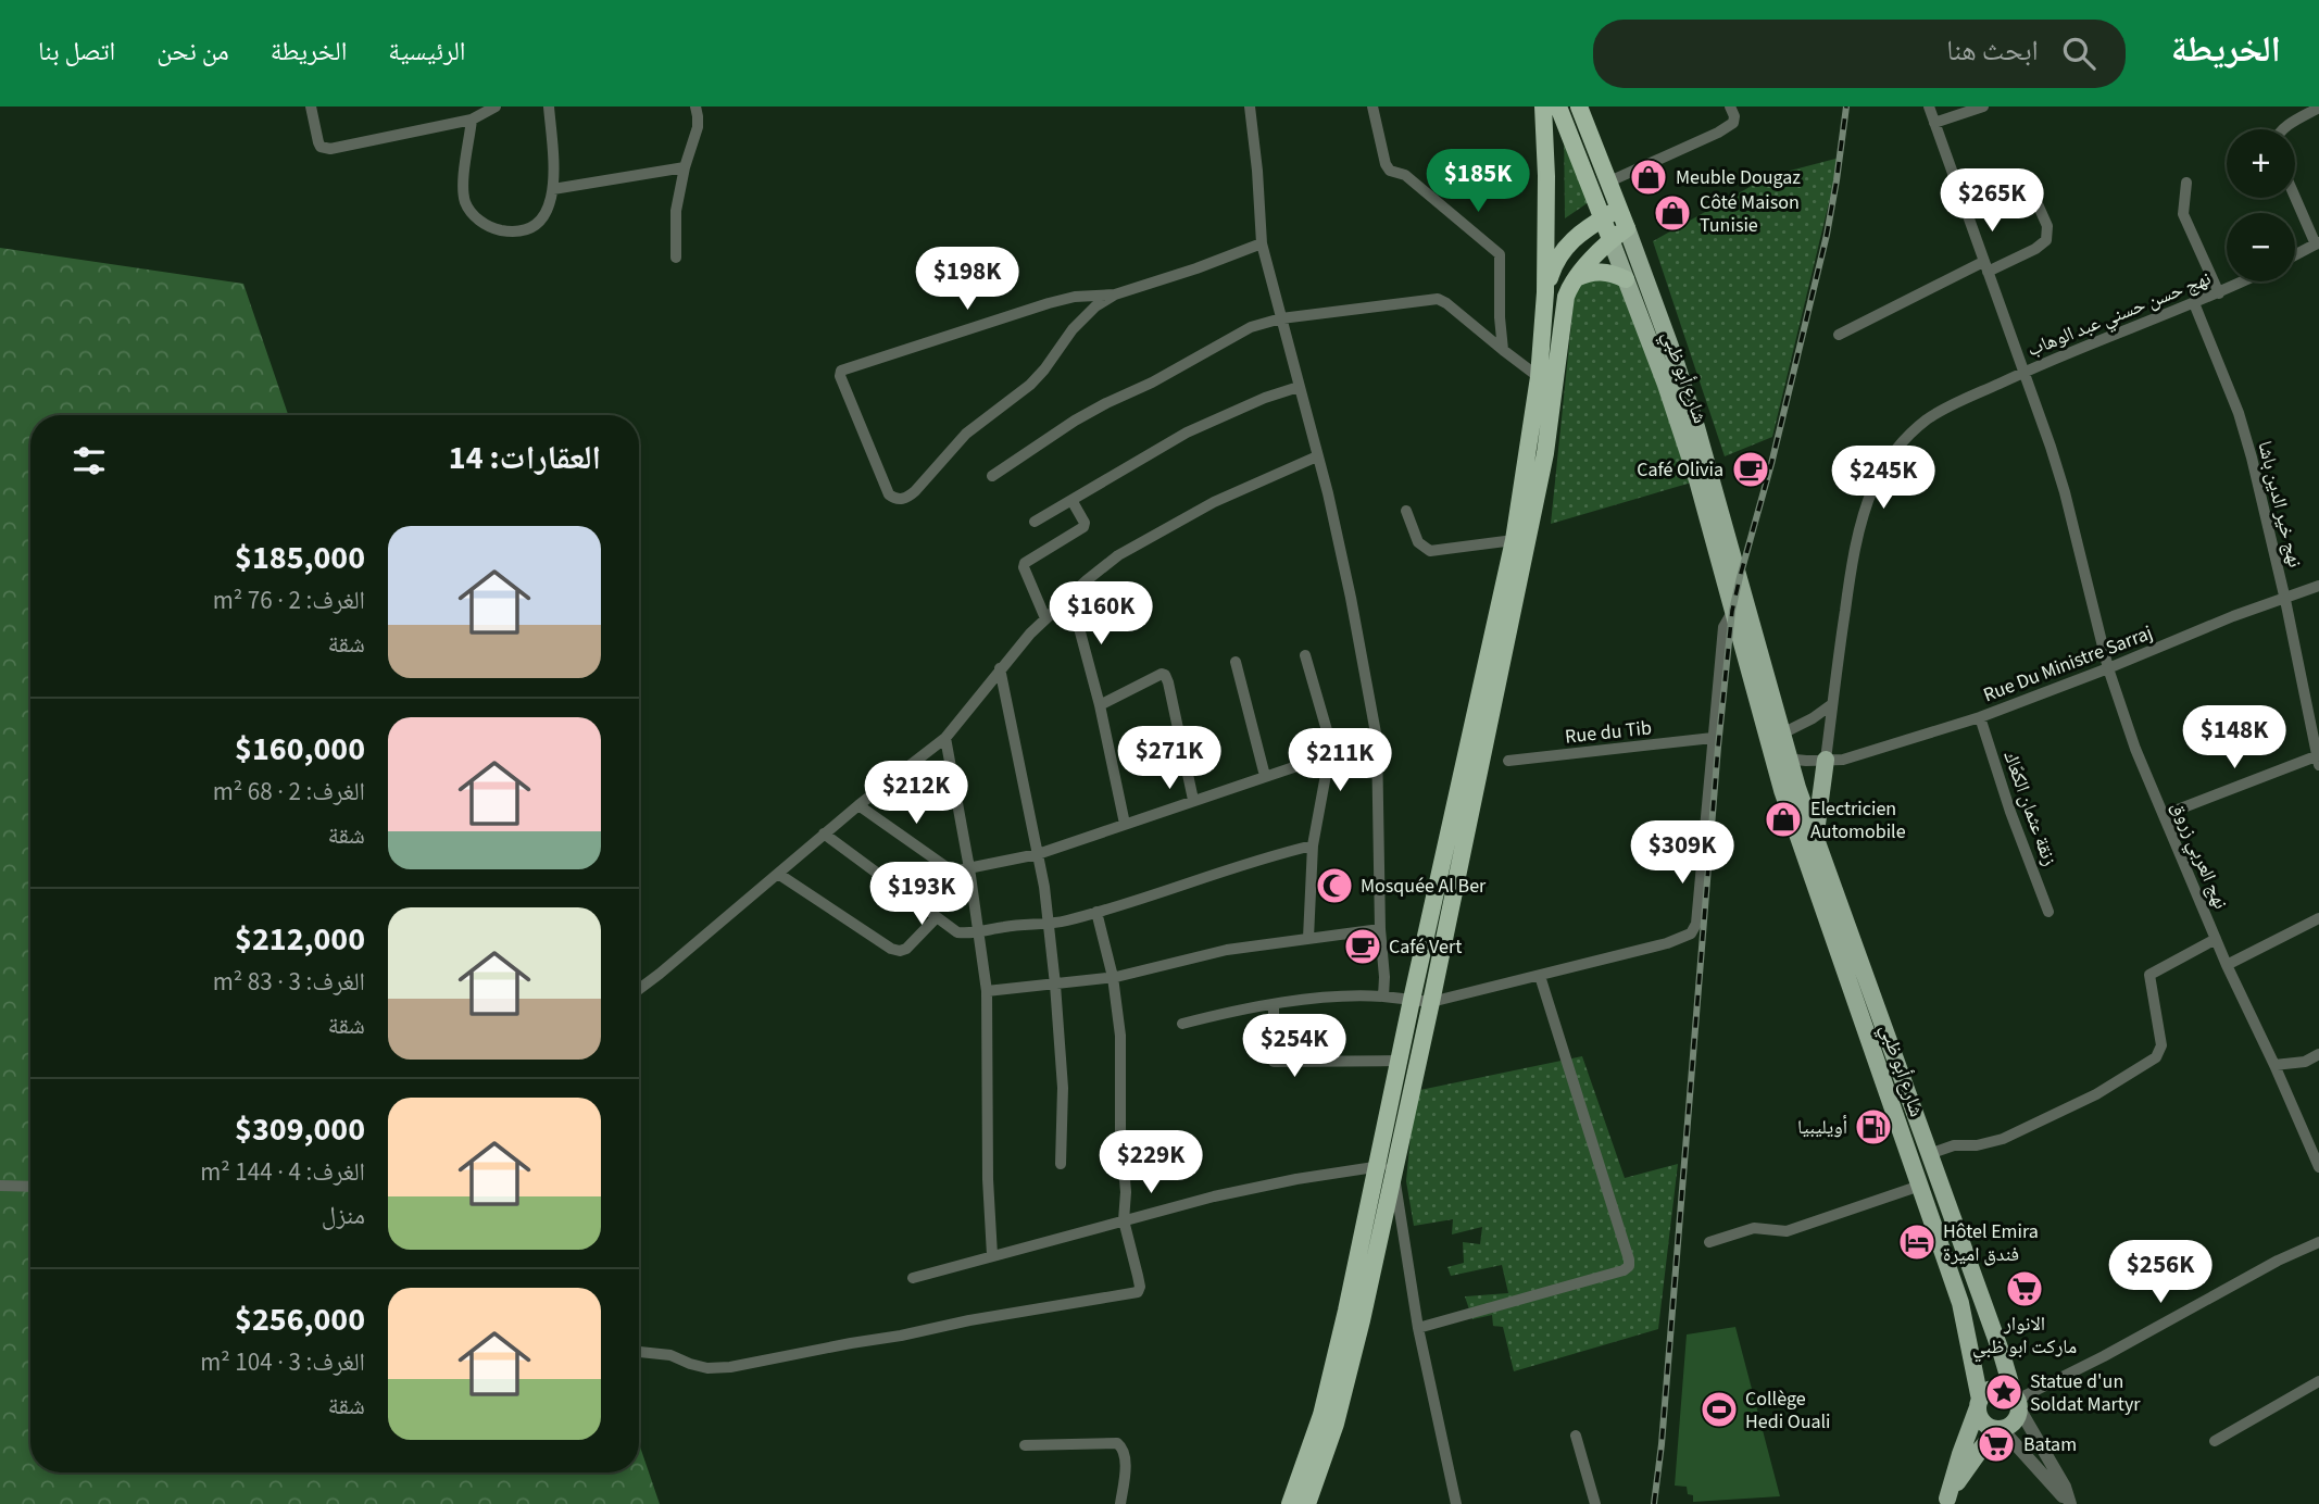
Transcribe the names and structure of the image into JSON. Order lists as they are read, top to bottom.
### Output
{
  "streets": {
    "highway": ["شارع أبو ظبي"],
    "street": [
      "نهج حسن حسني عبد الوهاب",
      "نهج خير الدين باشا",
      "Rue Du Ministre Sarraj",
      "Rue du Tib",
      "زنقة عثمان الكعّاك",
      "نهج العربي زروق"
    ]
  },
  "crossings": [
    ["نهج حسن حسني عبد الوهاب", "نهج خير الدين باشا"],
    ["نهج حسن حسني عبد الوهاب", "Rue Du Ministre Sarraj"],
    ["نهج حسن حسني عبد الوهاب", "نهج العربي زروق"],
    ["شارع أبو ظبي", "Rue Du Ministre Sarraj"],
    ["نهج خير الدين باشا", "Rue Du Ministre Sarraj"],
    ["Rue Du Ministre Sarraj", "زنقة عثمان الكعّاك"],
    ["Rue Du Ministre Sarraj", "نهج العربي زروق"]
  ],
  "places": {
    "shop": ["Meuble Dougaz", "Côté Maison Tunisie", "Electricien Automobile"],
    "cafe": ["Café Olivia", "Café Vert"],
    "mosque": ["Mosquée Al Ber"],
    "fuel station": ["أويليبيا"],
    "hotel": ["Hôtel Emira فندق اميرة"],
    "supermarket": ["الانوار ماركت ابو ظبي", "Batam"],
    "place": ["Statue d'un Soldat Martyr"],
    "sports": ["Collège Hedi Ouali"]
  },
  "page": {
    "header": "الخريطة",
    "search": "ابحث هنا",
    "nav": [
      "الرئيسية",
      "الخريطة",
      "من نحن",
      "اتصل بنا"
    ],
    "map_buttons": ["+", "−"],
    "price": [
      "$185K",
      "$265K",
      "$198K",
      "$245K",
      "$160K",
      "$148K",
      "$271K",
      "$211K",
      "$212K",
      "$309K",
      "$193K",
      "$254K",
      "$229K",
      "$256K"
    ],
    "heading": "العقارات: 14",
    "list": [
      {
        "name": "$185,000",
        "note": "الغرف: 2 · 76 m² · شقة"
      },
      {
        "name": "$160,000",
        "note": "الغرف: 2 · 68 m² · شقة"
      },
      {
        "name": "$212,000",
        "note": "الغرف: 3 · 83 m² · شقة"
      },
      {
        "name": "$309,000",
        "note": "الغرف: 4 · 144 m² · منزل"
      },
      {
        "name": "$256,000",
        "note": "الغرف: 3 · 104 m² · شقة"
      }
    ]
  }
}
